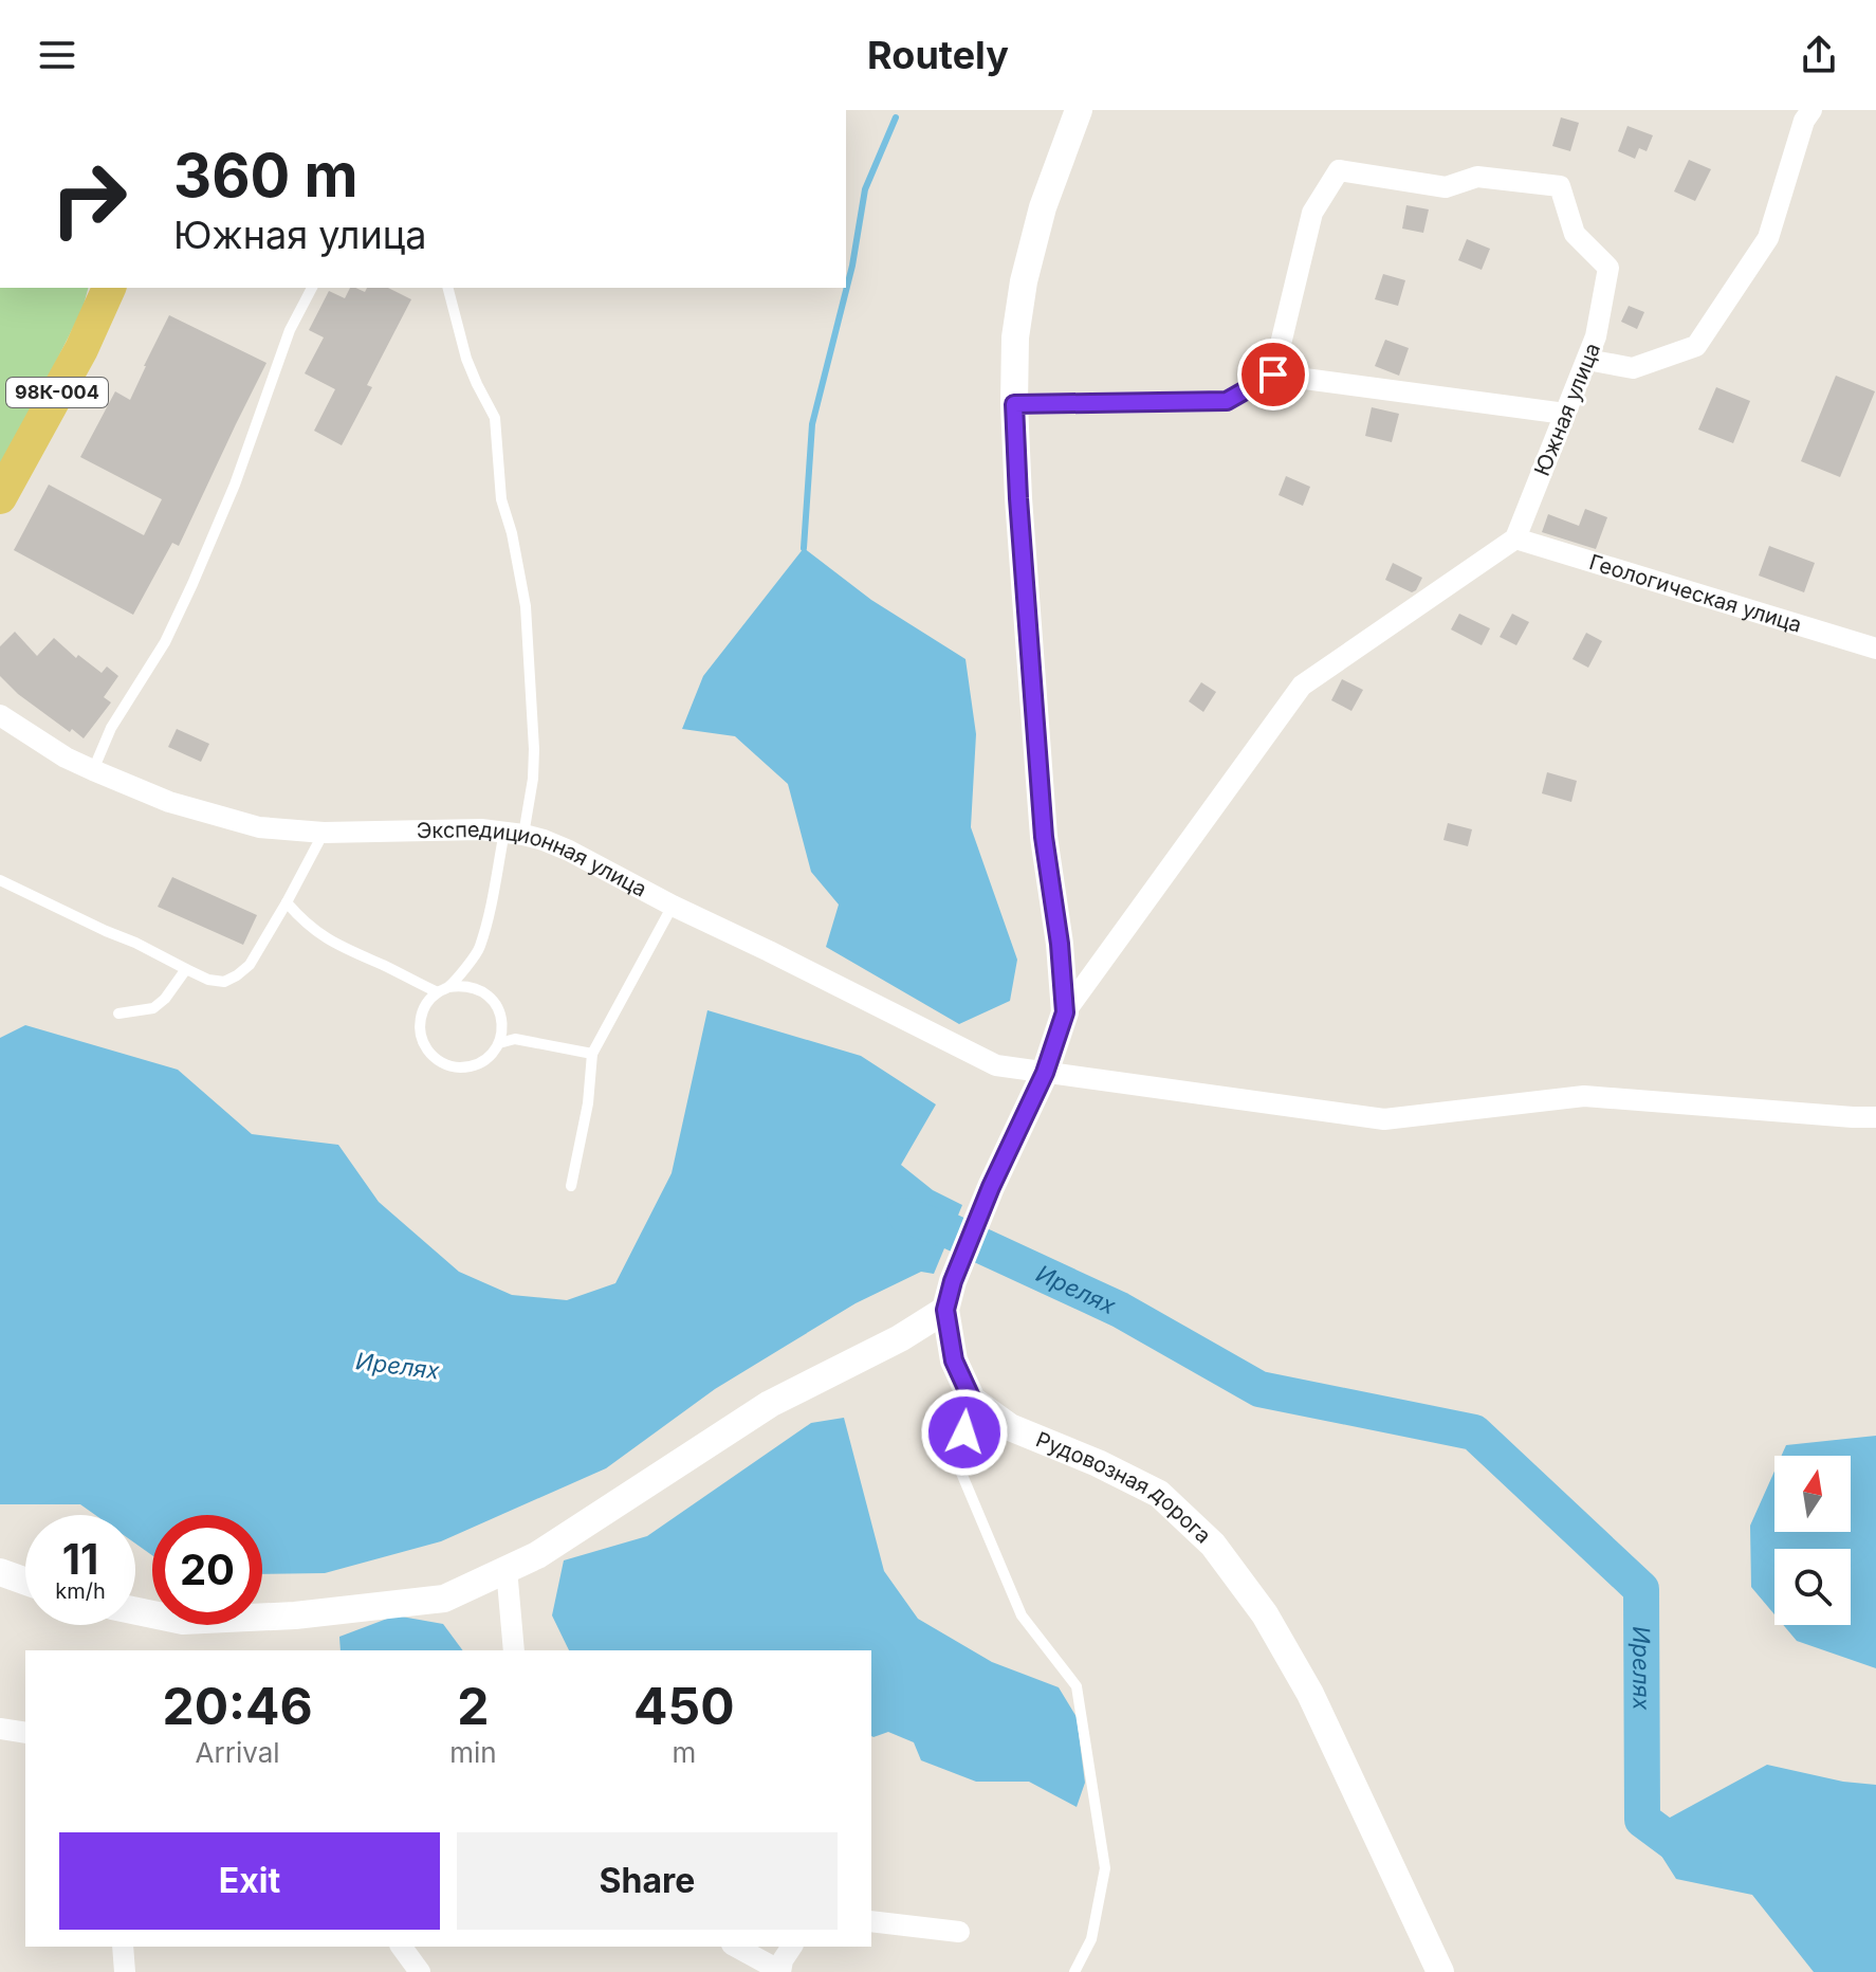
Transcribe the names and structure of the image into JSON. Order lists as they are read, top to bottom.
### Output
{
  "streets": {
    "main road": ["98К-004"],
    "street": [
      "Южная улица",
      "Геологическая улица",
      "Экспедиционная улица",
      "Рудовозная дорога"
    ]
  },
  "crossings": [
    ["Южная улица", "Геологическая улица"],
    ["Экспедиционная улица", "Рудовозная дорога"]
  ],
  "water": ["Ирелях"],
  "north": "top",
  "page": {
    "header": "Routely",
    "turn": ["360 m", "Южная улица"],
    "speed": "11 km/h",
    "limit": "20",
    "eta": [
      "20:46",
      "Arrival",
      "2",
      "min",
      "450",
      "m"
    ],
    "buttons": ["Exit", "Share"]
  }
}
